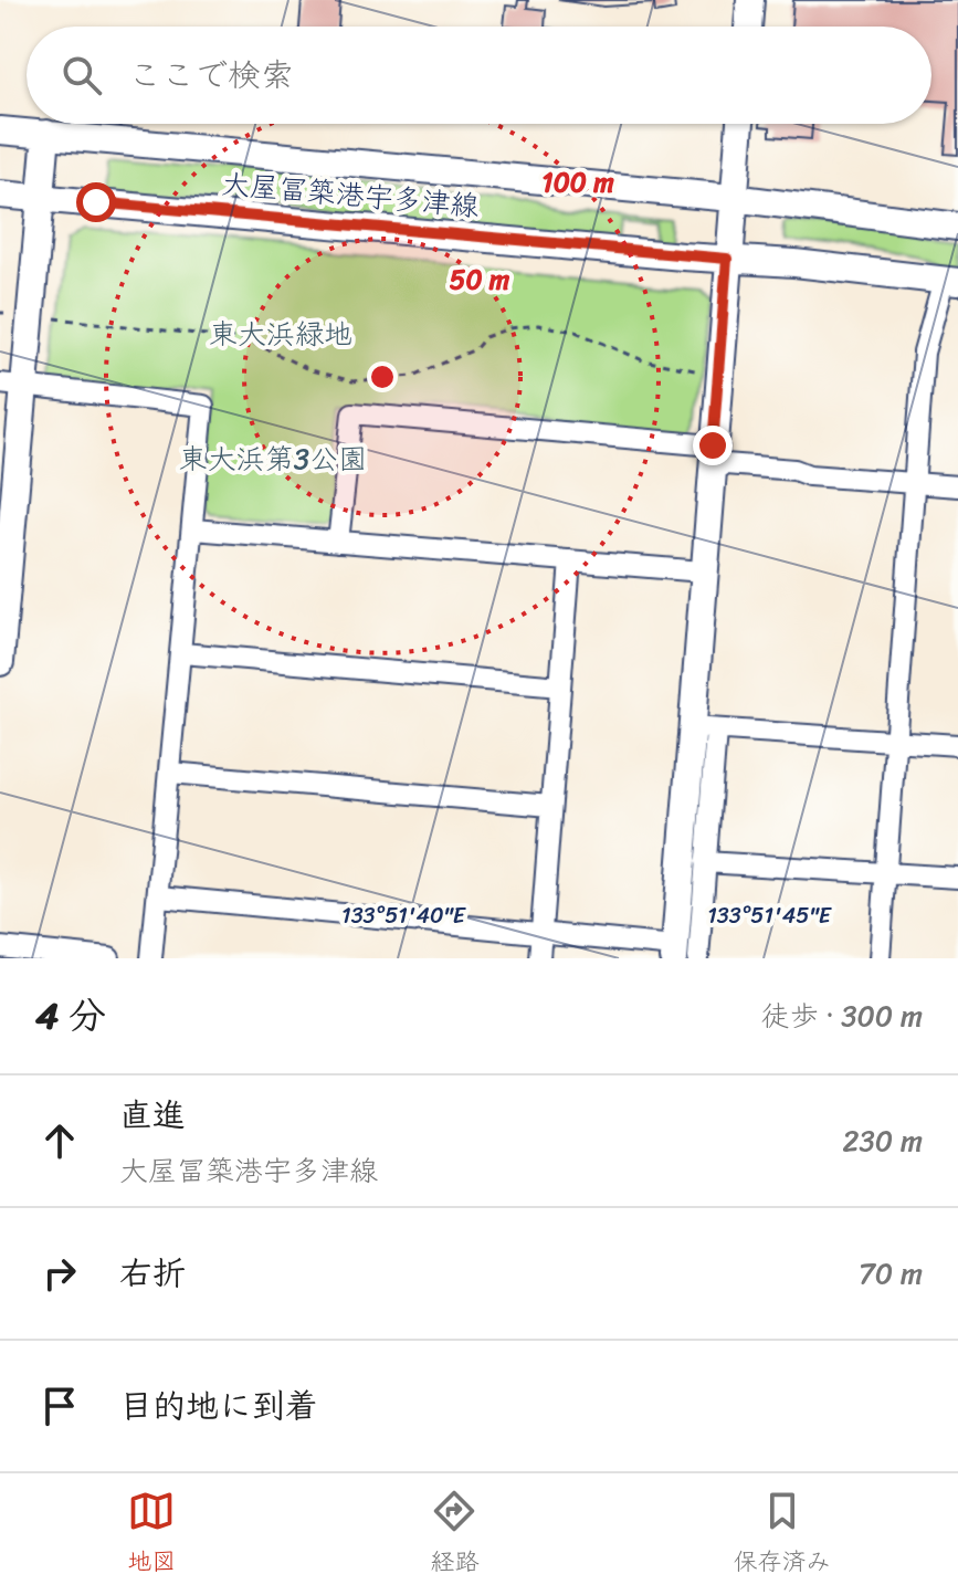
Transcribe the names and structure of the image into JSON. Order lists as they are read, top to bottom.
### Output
{
  "streets": {
    "main road": ["大屋冨築港宇多津線"]
  },
  "parks": ["東大浜緑地", "東大浜第3公園"],
  "page": {
    "search": "ここで検索",
    "heading": ["4 分", "徒歩 · 300 m"],
    "list": [
      ["直進", "大屋冨築港宇多津線", "230 m"],
      ["右折", "70 m"],
      "目的地に到着"
    ],
    "nav": ["地図", "経路", "保存済み"]
  },
  "coordinates": ["133°51'40\"E", "133°51'45\"E"],
  "rings": ["100 m", "50 m"]
}
